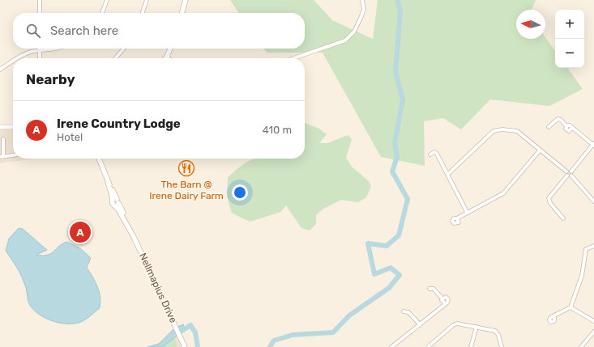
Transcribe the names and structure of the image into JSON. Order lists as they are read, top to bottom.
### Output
{
  "streets": {
    "main road": ["Nellmapius Drive"]
  },
  "places": {
    "restaurant": ["The Barn @ Irene Dairy Farm"]
  },
  "north": "left",
  "page": {
    "map_buttons": ["+", "−"],
    "search": "Search here",
    "heading": "Nearby",
    "list": [
      {
        "mark": "A",
        "name": "Irene Country Lodge",
        "note": "Hotel",
        "value": "410 m"
      }
    ],
    "pins": "A"
  }
}
